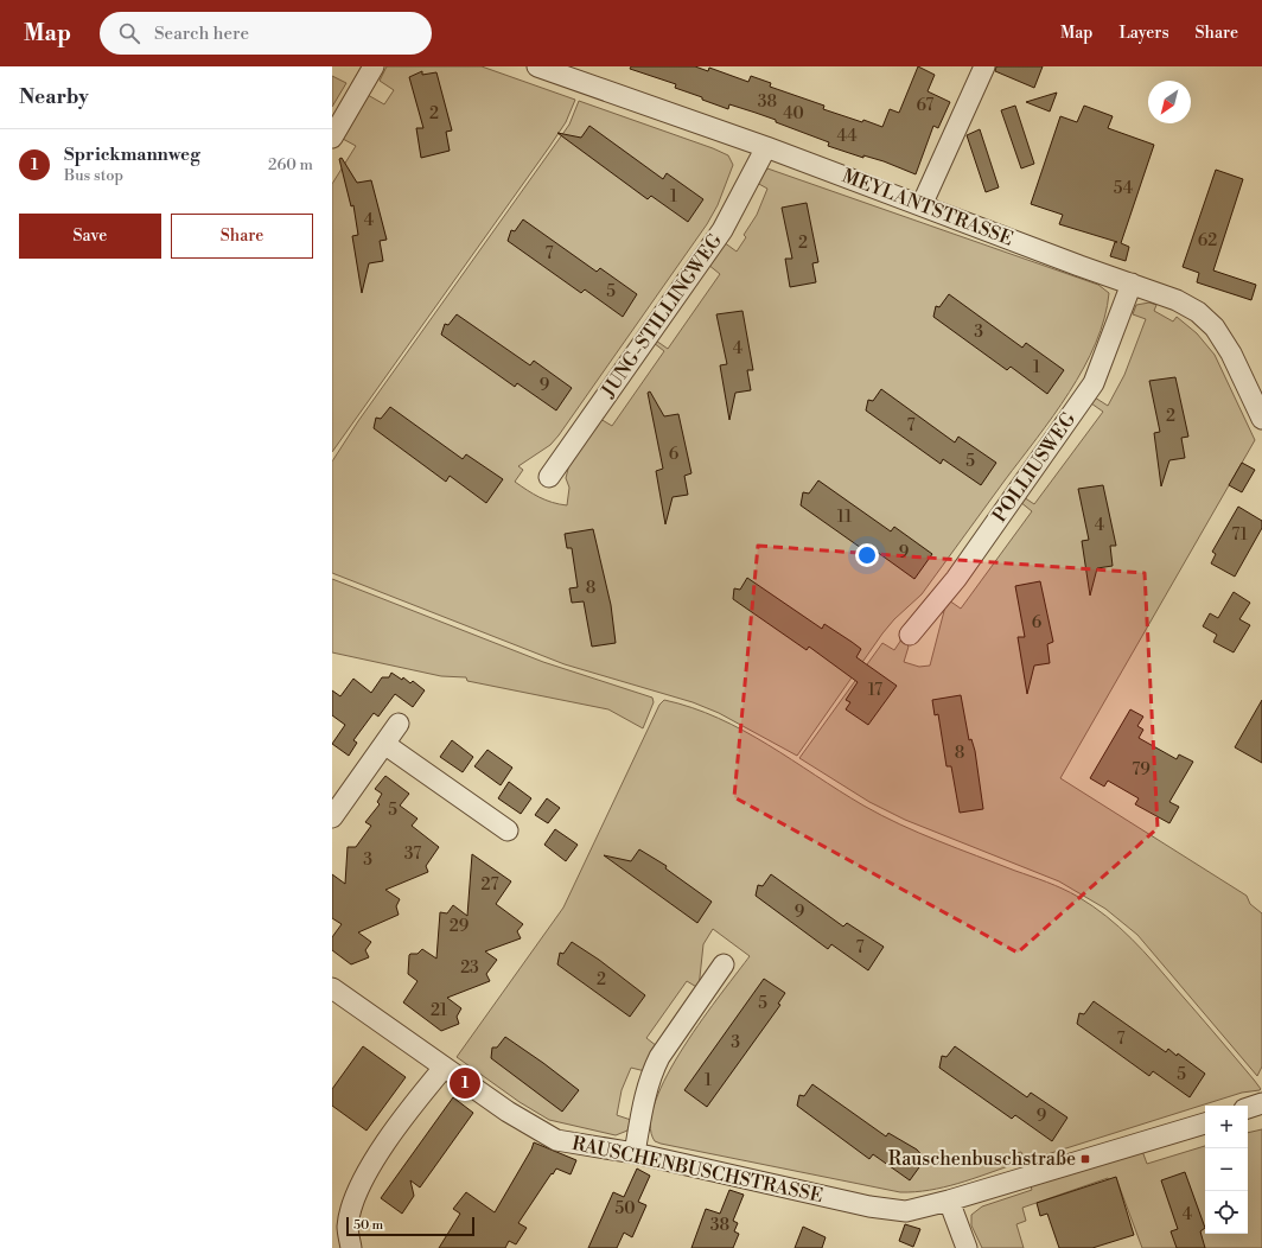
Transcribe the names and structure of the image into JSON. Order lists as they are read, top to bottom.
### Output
{
  "streets": {
    "street": [
      "MEYLANTSTRASSE",
      "JUNG-STILLINGWEG",
      "POLLIUSWEG",
      "RAUSCHENBUSCHSTRASSE"
    ]
  },
  "crossings": [
    ["MEYLANTSTRASSE", "JUNG-STILLINGWEG"],
    ["MEYLANTSTRASSE", "POLLIUSWEG"]
  ],
  "places": {
    "transit": ["Rauschenbuschstraße"]
  },
  "house_numbers": [
    "38",
    "67",
    "2",
    "40",
    "44",
    "54",
    "1",
    "4",
    "62",
    "2",
    "7",
    "5",
    "3",
    "4",
    "1",
    "9",
    "2",
    "7",
    "6",
    "5",
    "11",
    "4",
    "71",
    "9",
    "8",
    "6",
    "17",
    "8",
    "79",
    "5",
    "37",
    "3",
    "27",
    "9",
    "29",
    "7",
    "23",
    "2",
    "5",
    "21",
    "7",
    "3",
    "5",
    "1",
    "9",
    "50",
    "4",
    "38"
  ],
  "scale_bar": "50 m",
  "north": "bottom left",
  "page": {
    "header": "Map",
    "search": "Search here",
    "nav": ["Map", "Layers", "Share"],
    "heading": "Nearby",
    "list": [
      {
        "mark": "1",
        "name": "Sprickmannweg",
        "note": "Bus stop",
        "value": "260 m"
      }
    ],
    "buttons": ["Save", "Share"],
    "pins": "1",
    "map_buttons": ["+", "−"],
    "scale": "50 m"
  }
}
